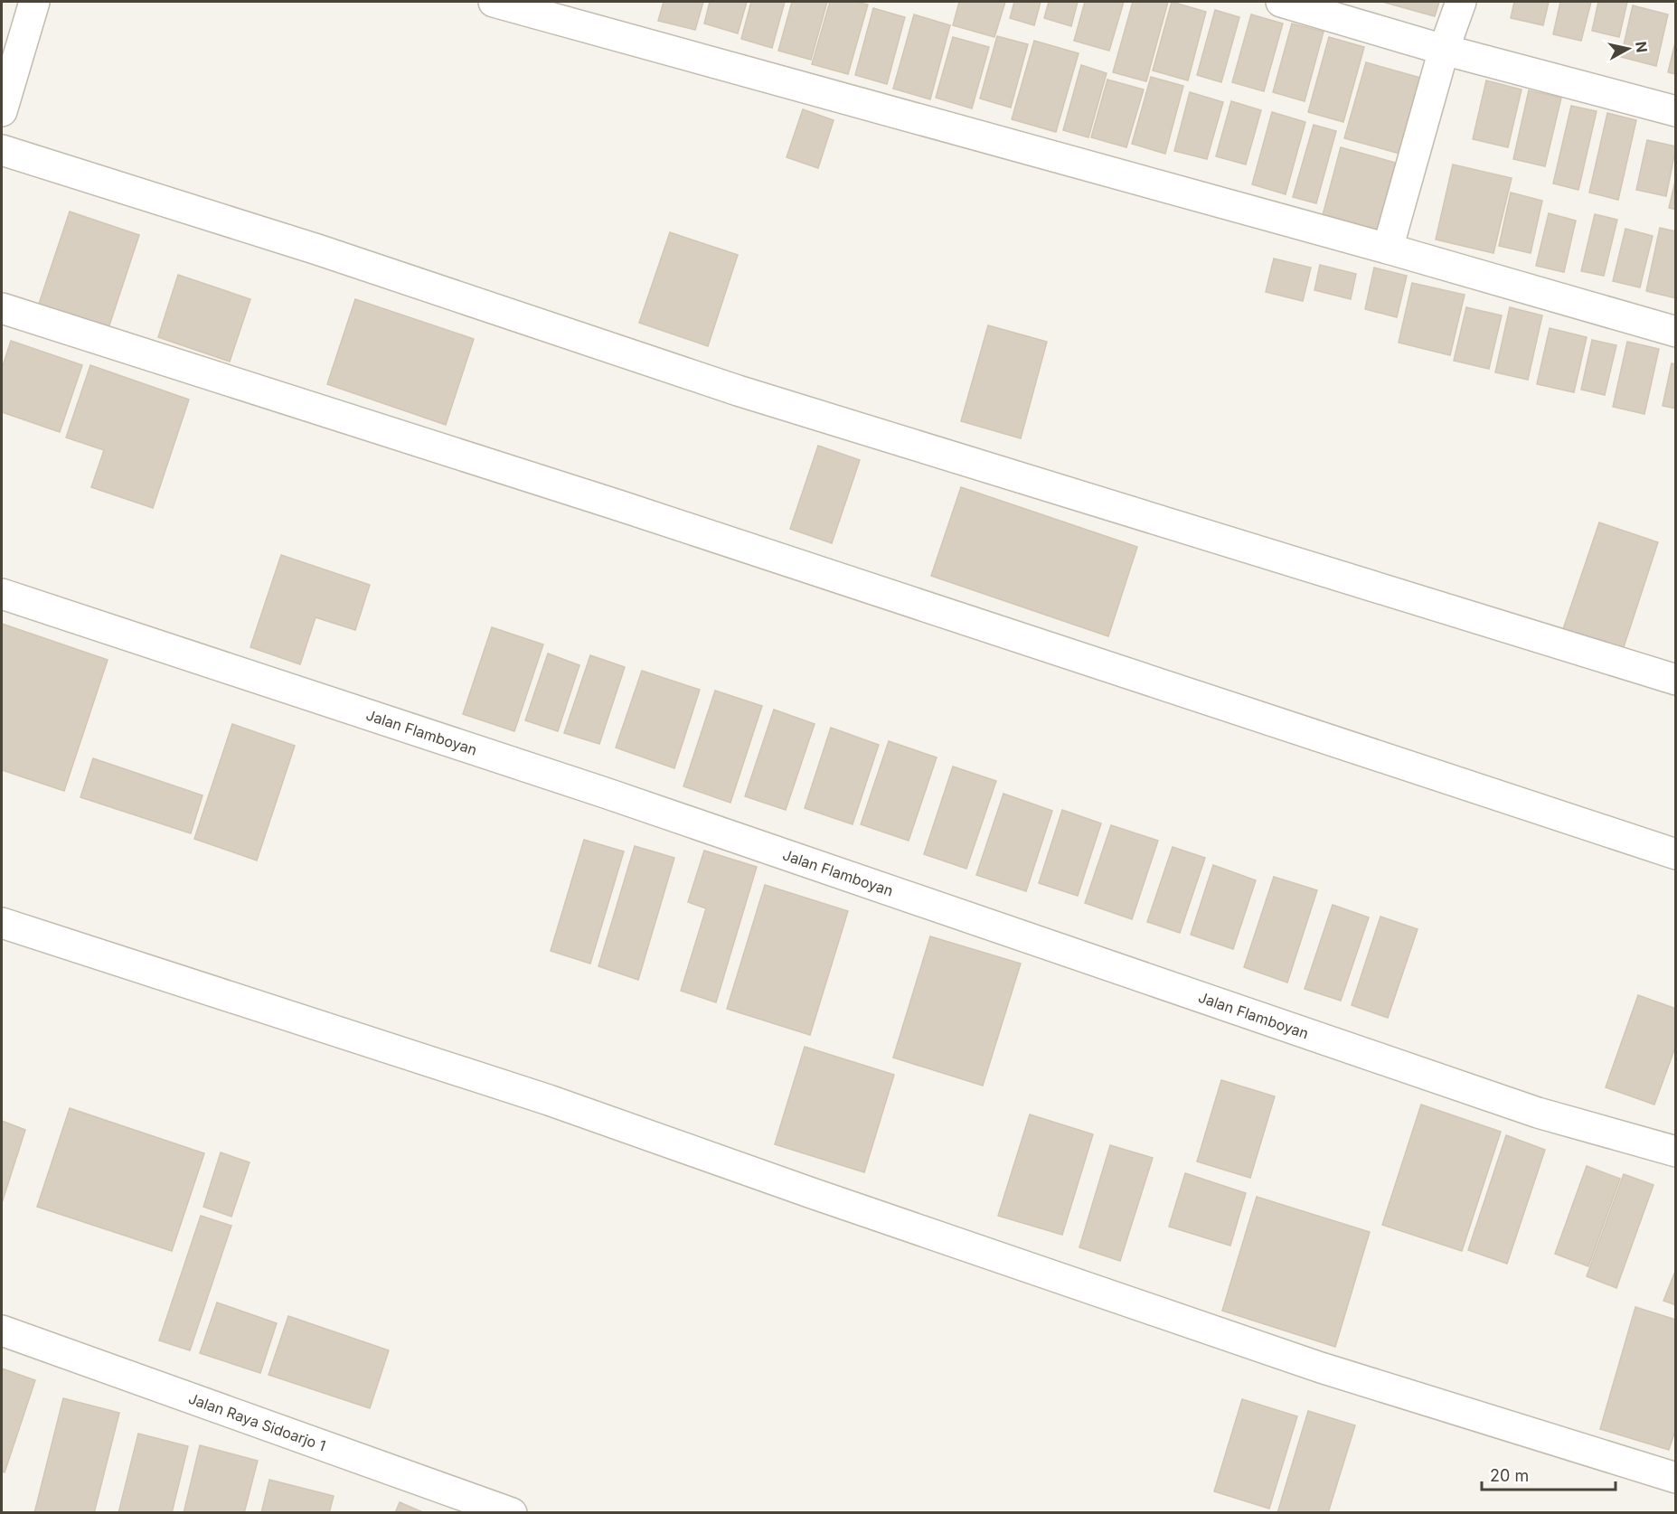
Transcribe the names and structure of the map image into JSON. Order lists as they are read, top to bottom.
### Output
{
  "streets": {
    "street": ["Jalan Flamboyan", "Jalan Raya Sidoarjo 1"]
  },
  "scale_bar": "20 m",
  "north": "right"
}
